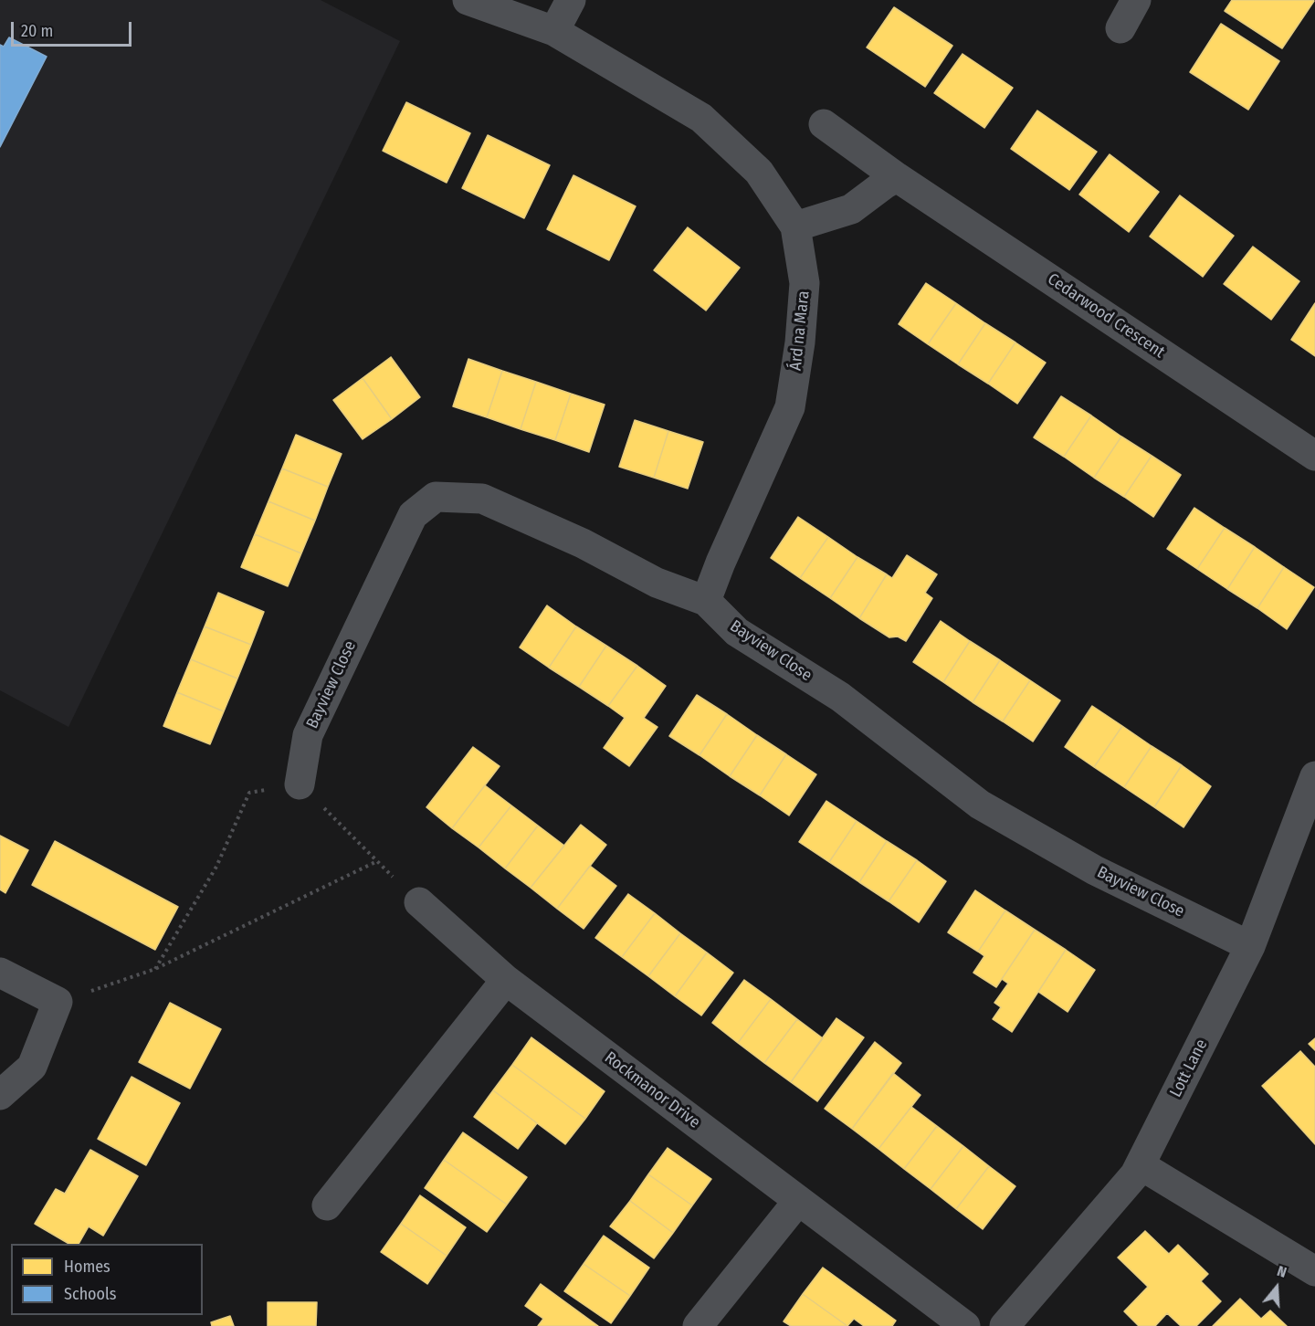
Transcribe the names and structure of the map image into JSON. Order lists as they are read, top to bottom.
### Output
{
  "streets": {
    "street": [
      "Cedarwood Crescent",
      "Árd na Mara",
      "Bayview Close",
      "Lott Lane",
      "Rockmanor Drive"
    ]
  },
  "crossings": [
    ["Árd na Mara", "Bayview Close"],
    ["Bayview Close", "Lott Lane"]
  ],
  "legend": ["Homes", "Schools"],
  "scale_bar": "20 m",
  "north": "top"
}
